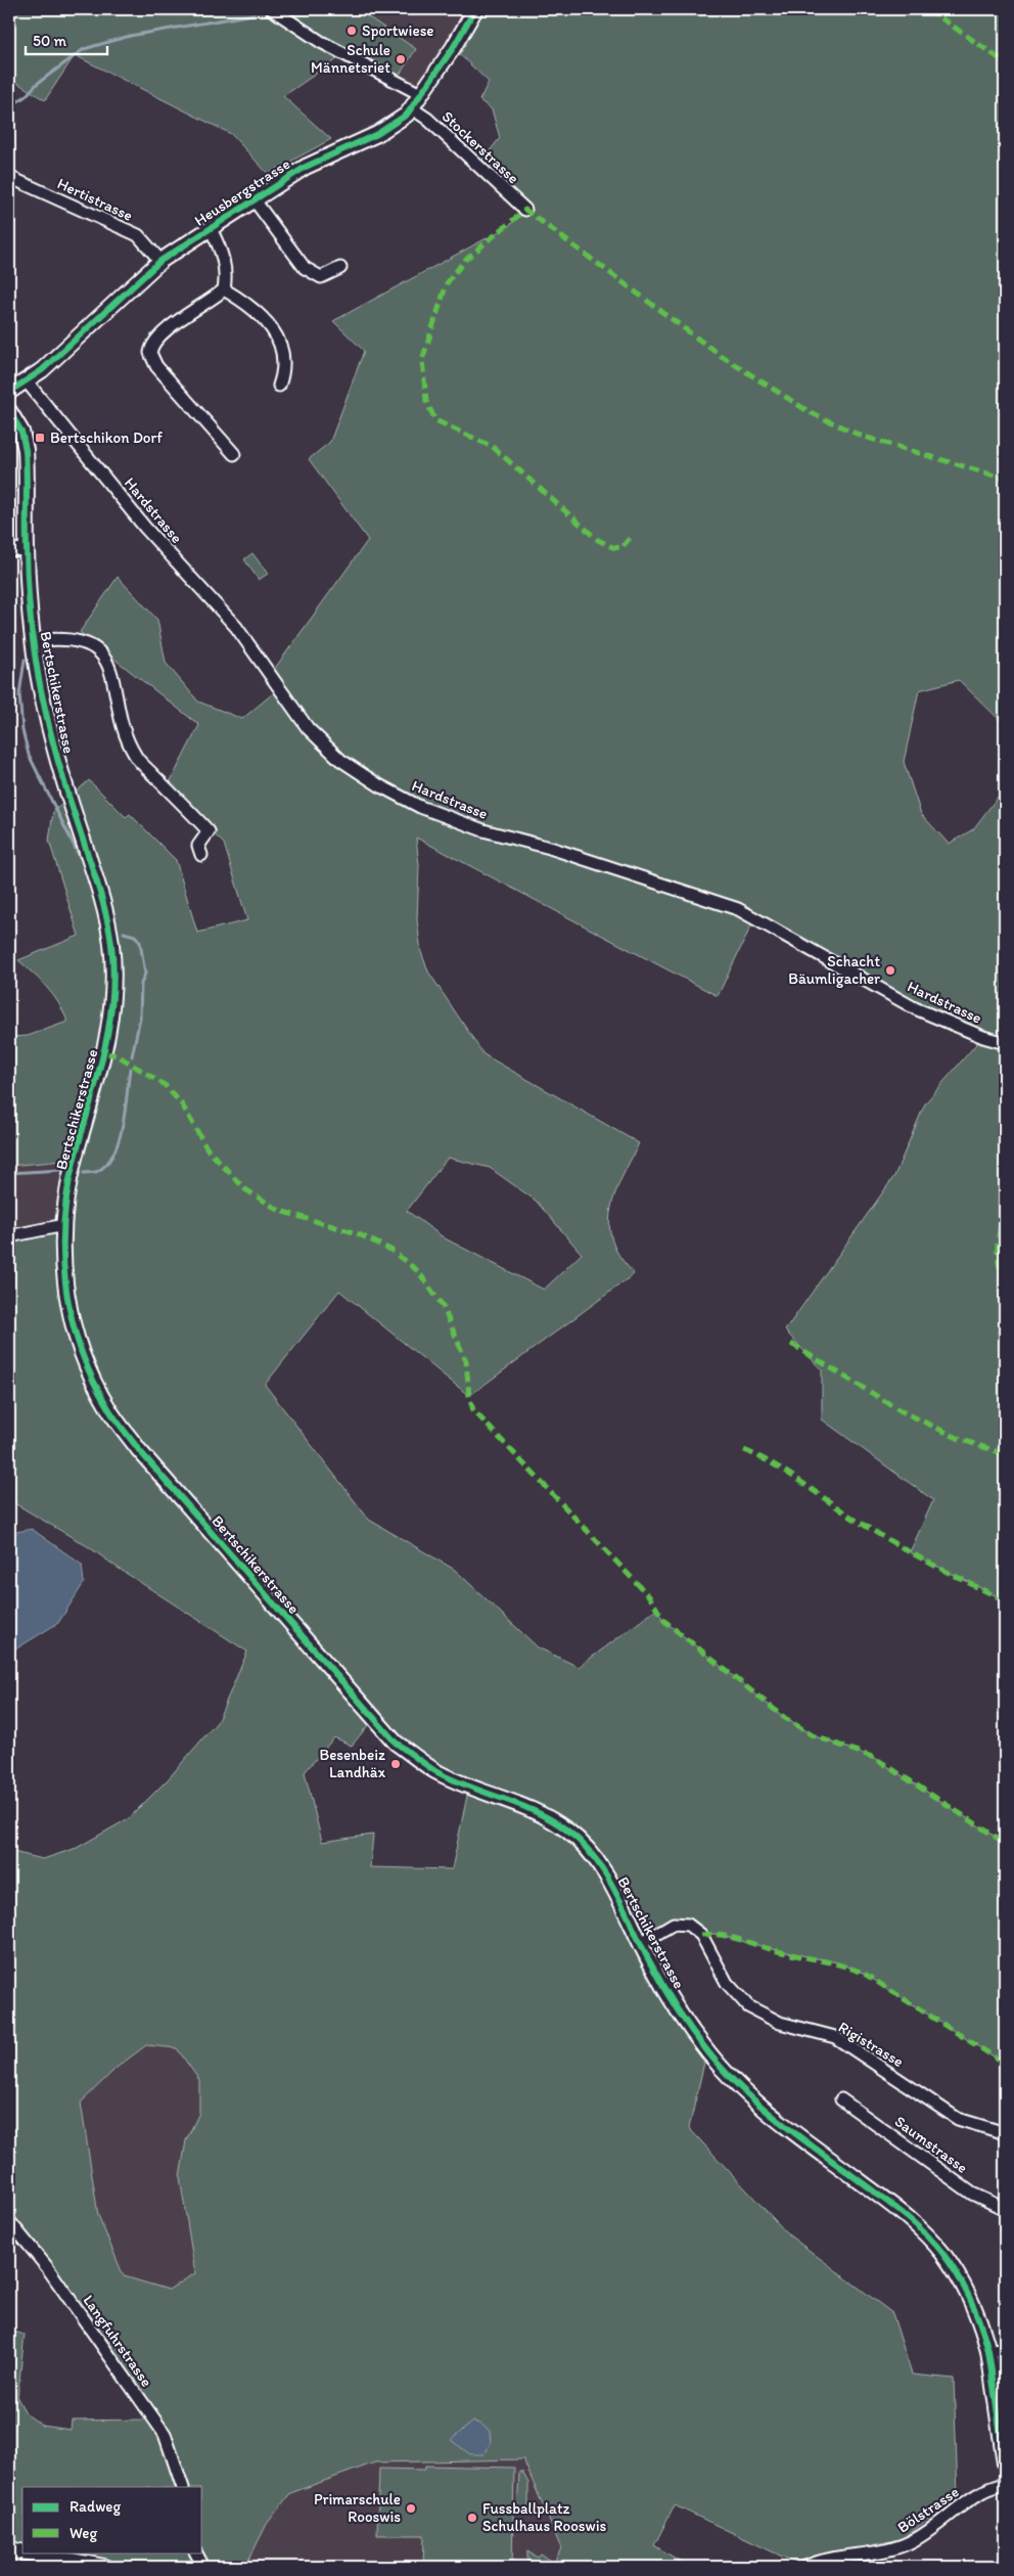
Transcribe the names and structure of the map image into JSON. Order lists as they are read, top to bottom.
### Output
{
  "streets": {
    "street": [
      "Stockerstrasse",
      "Heusbergstrasse",
      "Hertistrasse",
      "Hardstrasse",
      "Bertschikerstrasse",
      "Rigistrasse",
      "Saumstrasse",
      "Langfuhrstrasse",
      "Bölstrasse"
    ]
  },
  "crossings": [
    ["Stockerstrasse", "Heusbergstrasse"],
    ["Heusbergstrasse", "Hertistrasse"],
    ["Heusbergstrasse", "Hardstrasse"],
    ["Bertschikerstrasse", "Rigistrasse"]
  ],
  "places": {
    "other": [
      "Sportwiese",
      "Schule Männetsriet",
      "Schacht Bäumligacher",
      "Besenbeiz Landhäx",
      "Primarschule Rooswis",
      "Fussballplatz Schulhaus Rooswis"
    ],
    "transit": ["Bertschikon Dorf"]
  },
  "legend": ["Radweg", "Weg"],
  "scale_bar": "50 m"
}
